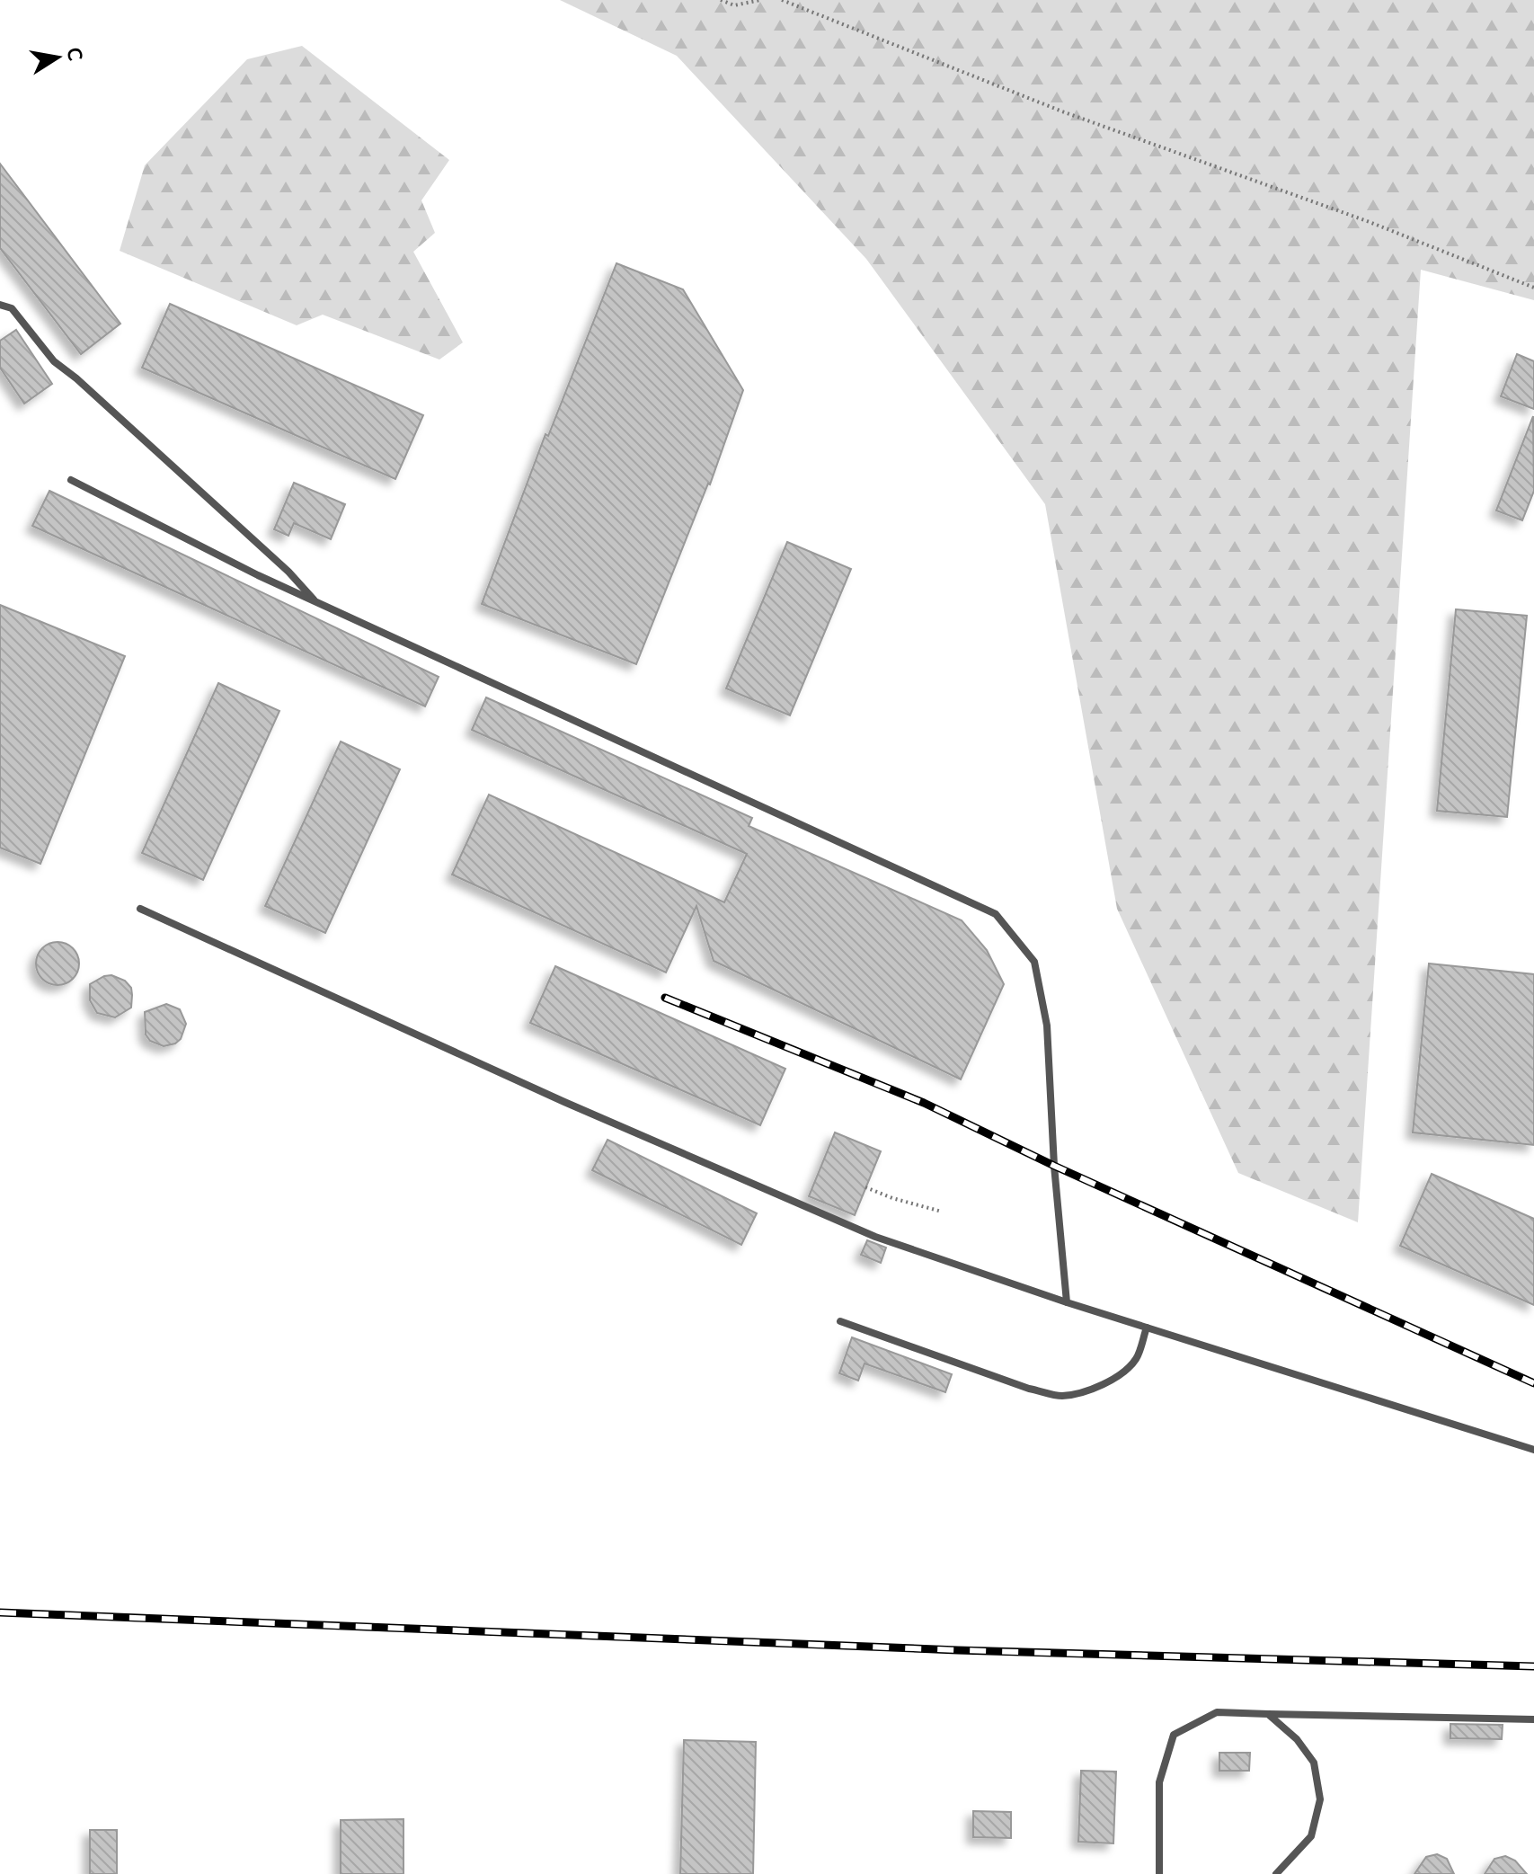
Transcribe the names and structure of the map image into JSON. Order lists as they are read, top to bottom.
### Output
{
  "north": "right"
}
